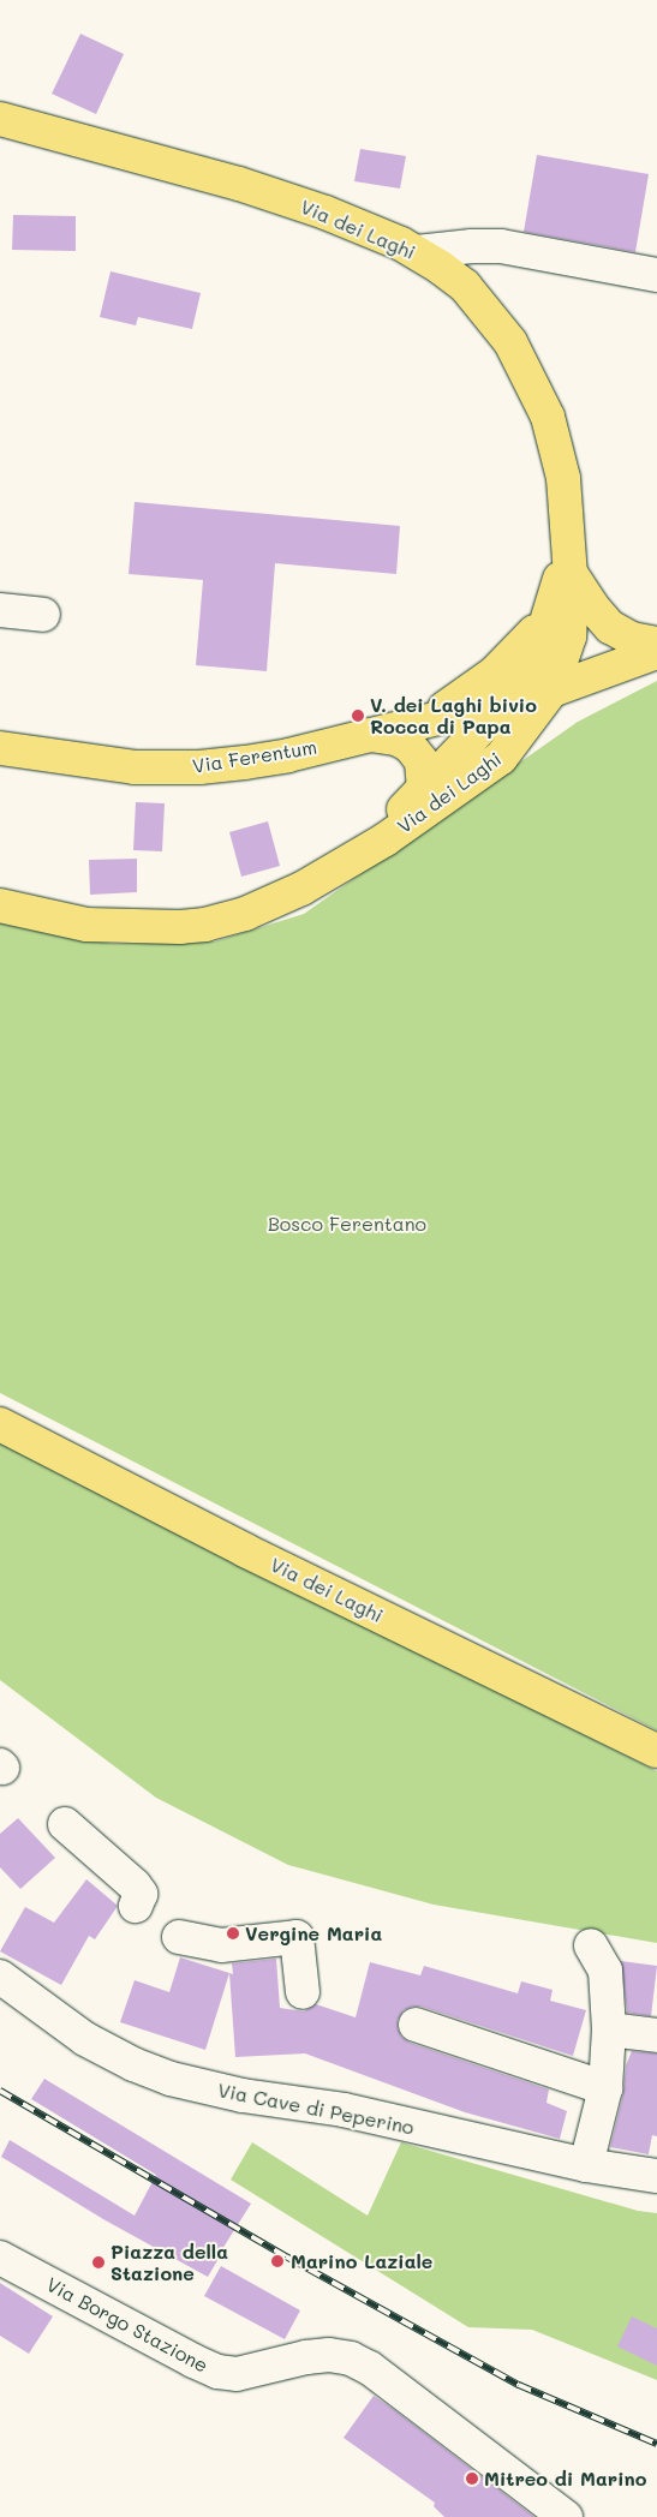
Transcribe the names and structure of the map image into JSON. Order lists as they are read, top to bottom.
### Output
{
  "streets": {
    "main road": ["Via dei Laghi", "Via Ferentum"],
    "street": ["Via Cave di Peperino", "Via Borgo Stazione"]
  },
  "crossings": [
    ["Via dei Laghi", "Via Ferentum"]
  ],
  "parks": ["Bosco Ferentano"],
  "places": [
    "V. dei Laghi bivio Rocca di Papa",
    "Vergine Maria",
    "Marino Laziale",
    "Piazza della Stazione",
    "Mitreo di Marino"
  ]
}
